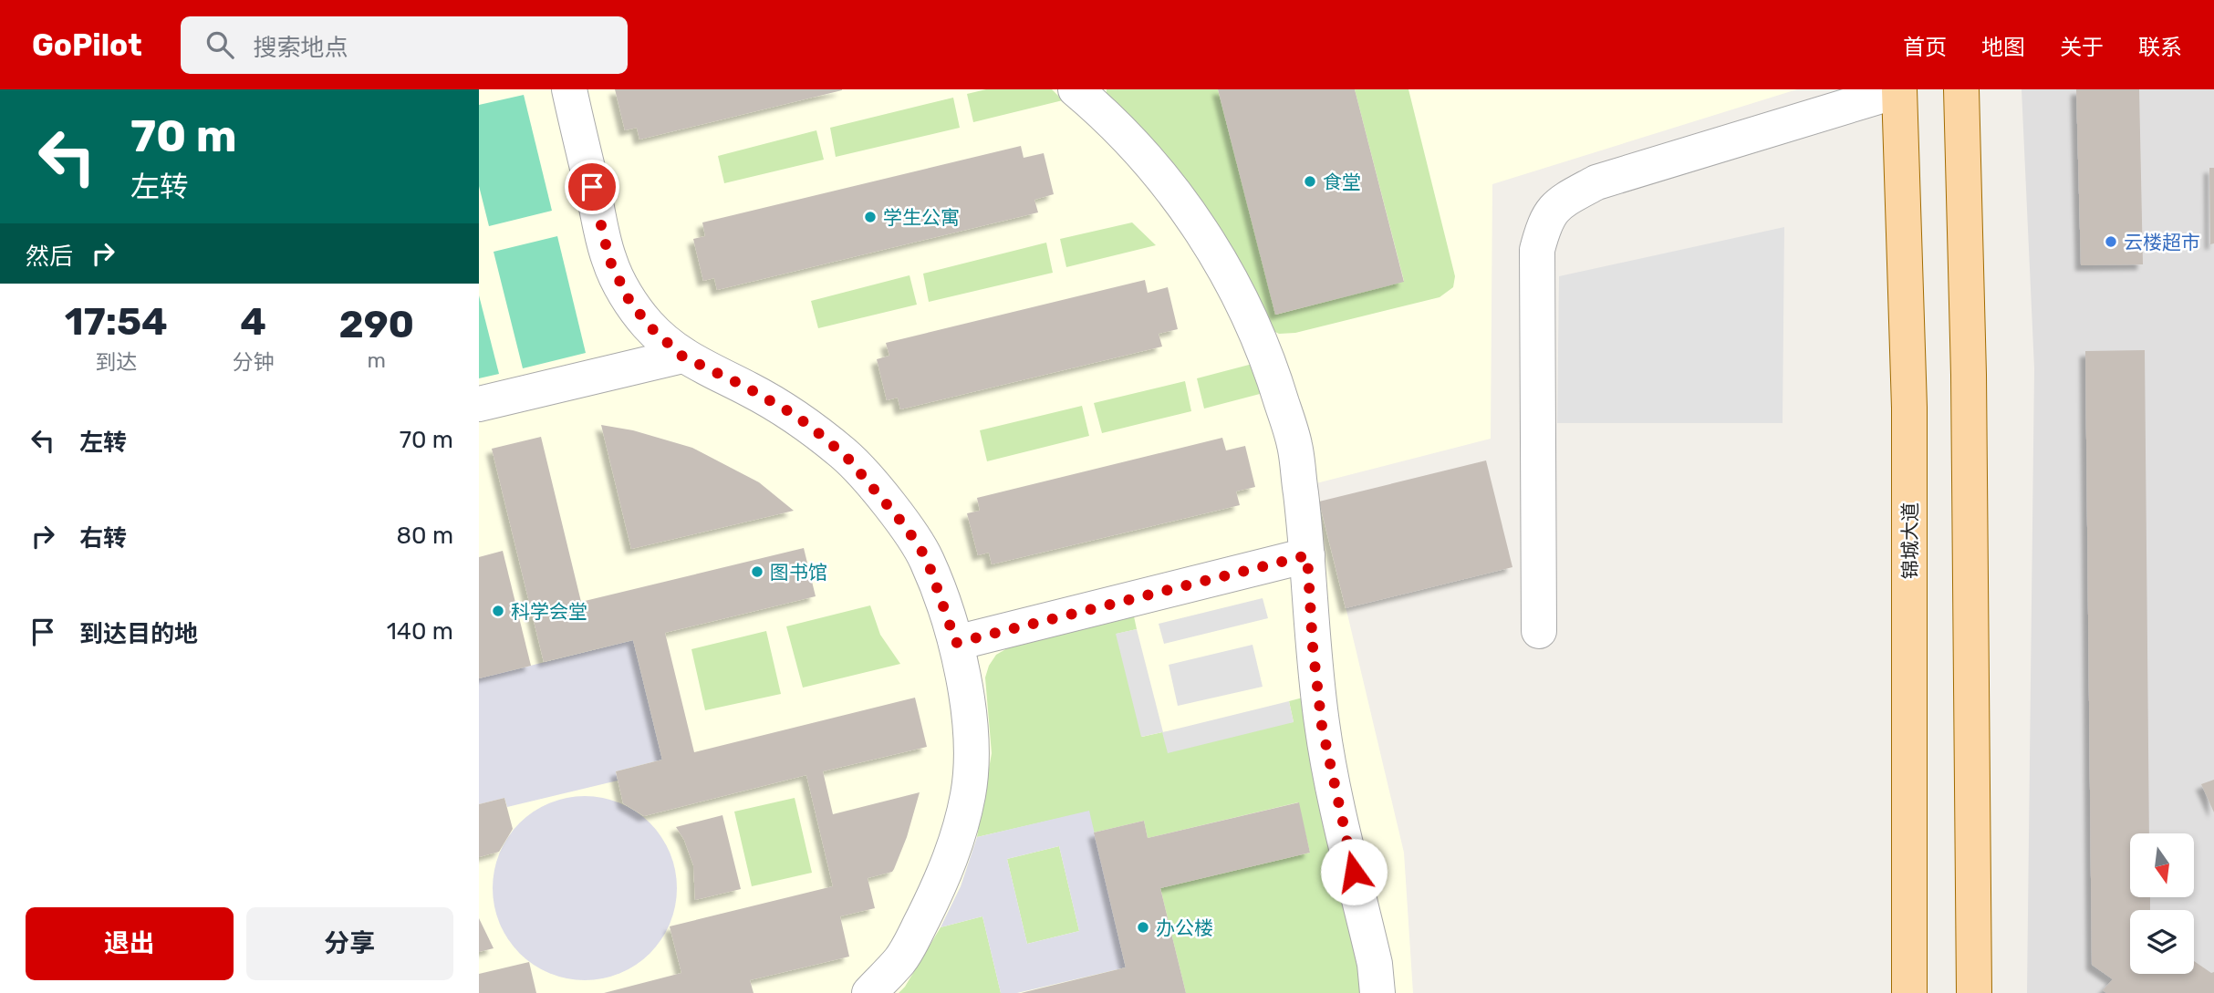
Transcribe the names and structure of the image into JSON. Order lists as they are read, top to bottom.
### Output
{
  "streets": {
    "main road": ["锦城大道"]
  },
  "places": [
    "食堂",
    "学生公寓",
    "云楼超市",
    "图书馆",
    "科学会堂",
    "办公楼"
  ],
  "north": "bottom",
  "page": {
    "header": "GoPilot",
    "search": "搜索地点",
    "nav": [
      "首页",
      "地图",
      "关于",
      "联系"
    ],
    "turn": ["70 m", "左转"],
    "then": "然后",
    "eta": [
      "17:54",
      "到达",
      "4",
      "分钟",
      "290",
      "m"
    ],
    "list": [
      {
        "name": "左转",
        "value": "70 m"
      },
      {
        "name": "右转",
        "value": "80 m"
      },
      {
        "name": "到达目的地",
        "value": "140 m"
      }
    ],
    "buttons": ["退出", "分享"]
  }
}
